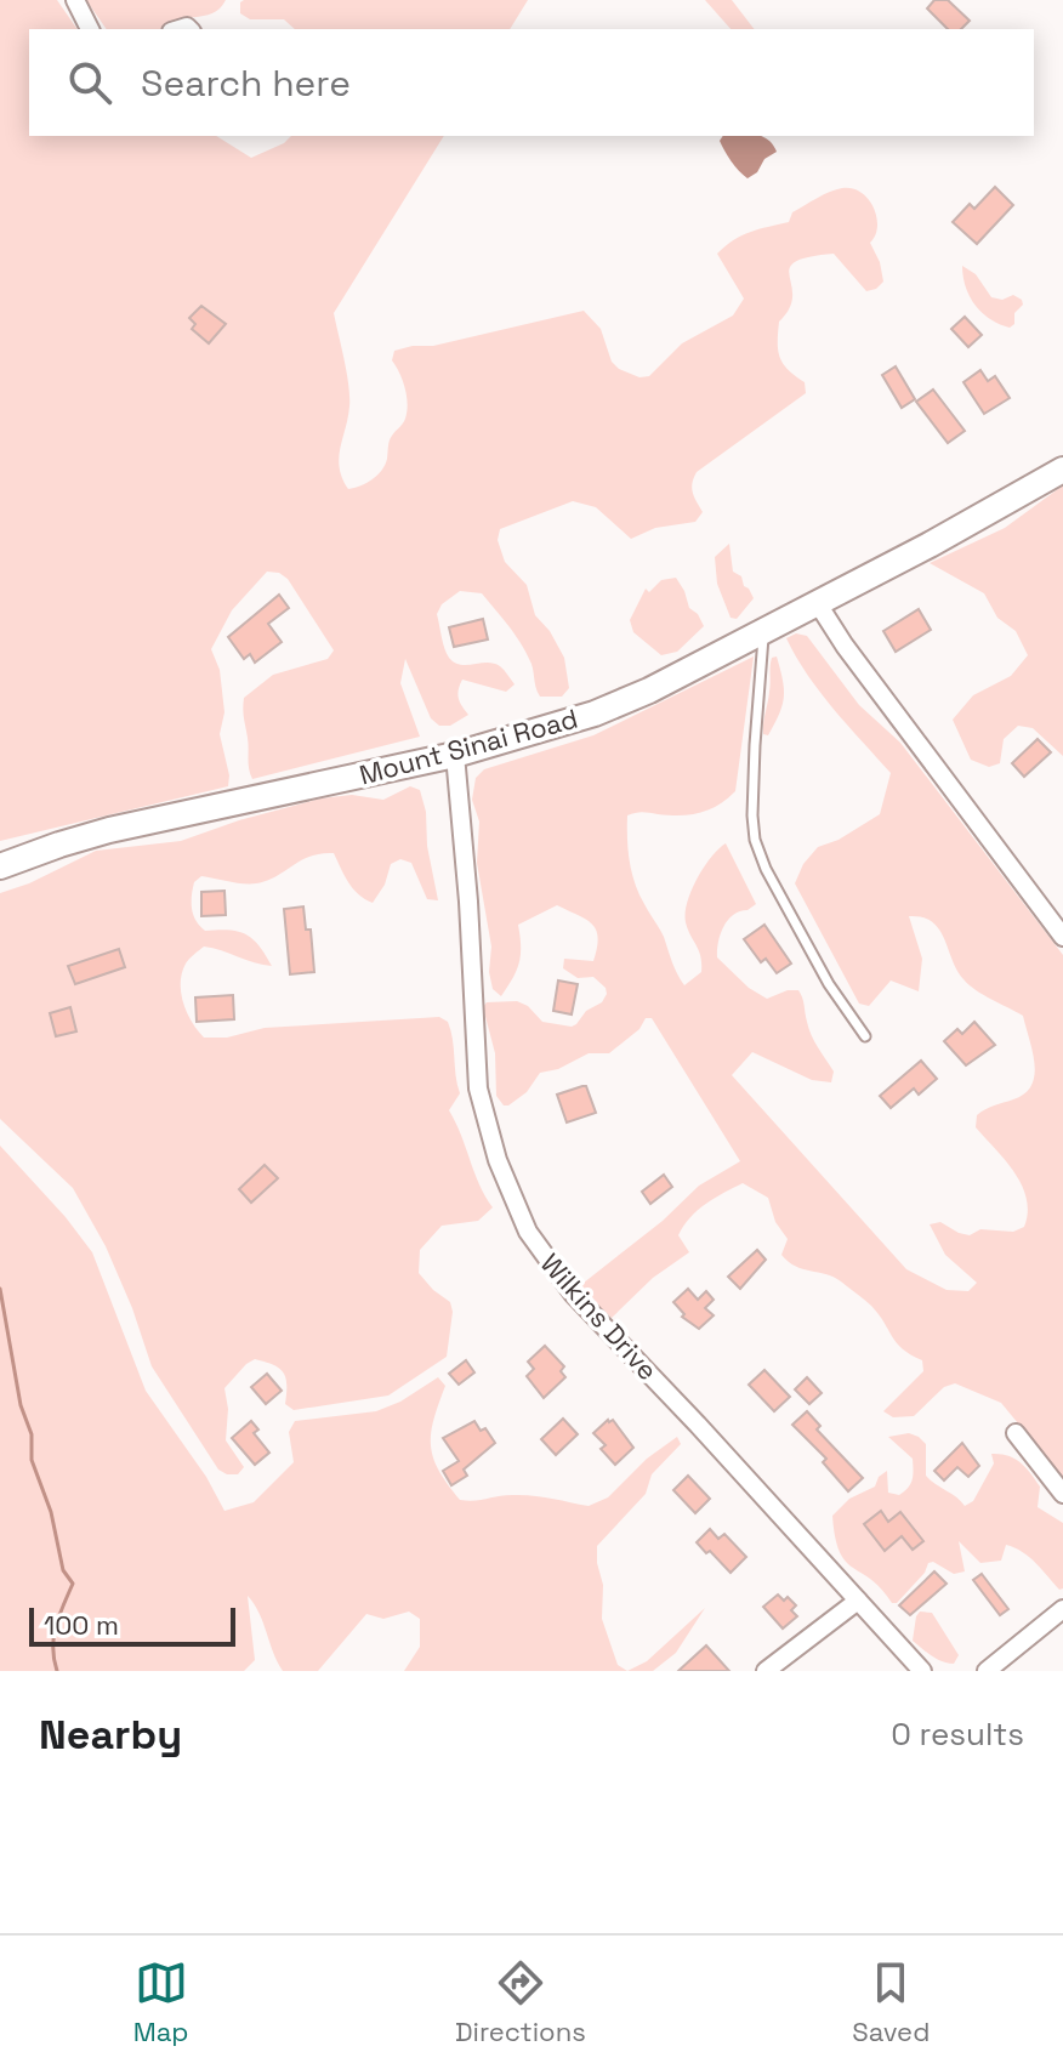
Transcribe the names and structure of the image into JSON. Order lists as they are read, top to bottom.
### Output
{
  "streets": {
    "street": ["Mount Sinai Road", "Wilkins Drive"]
  },
  "crossings": [
    ["Mount Sinai Road", "Wilkins Drive"]
  ],
  "scale_bar": "100 m",
  "page": {
    "search": "Search here",
    "scale": "100 m",
    "heading": ["Nearby", "0 results"],
    "nav": ["Map", "Directions", "Saved"]
  }
}
